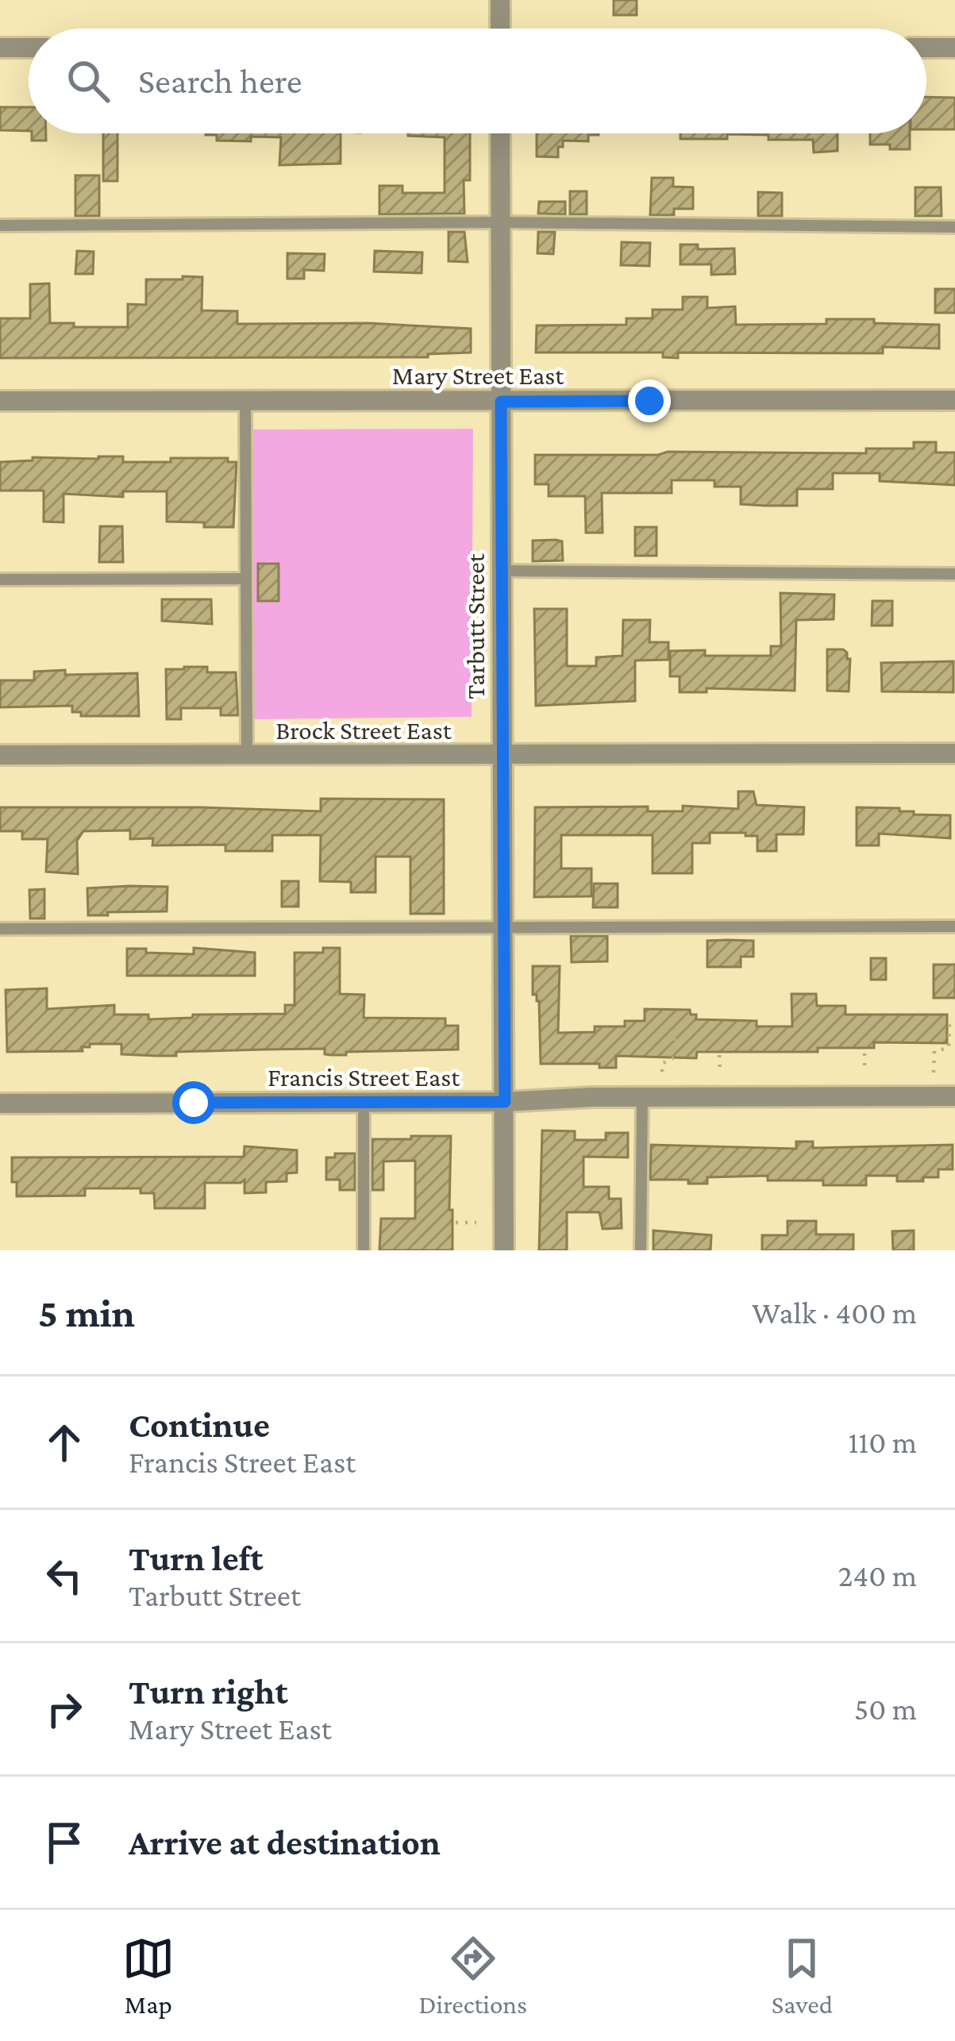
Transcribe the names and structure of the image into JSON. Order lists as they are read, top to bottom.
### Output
{
  "streets": {
    "street": [
      "Mary Street East",
      "Tarbutt Street",
      "Brock Street East",
      "Francis Street East"
    ]
  },
  "crossings": [
    ["Mary Street East", "Tarbutt Street"],
    ["Tarbutt Street", "Brock Street East"],
    ["Tarbutt Street", "Francis Street East"]
  ],
  "page": {
    "search": "Search here",
    "heading": ["5 min", "Walk · 400 m"],
    "list": [
      ["Continue", "Francis Street East", "110 m"],
      ["Turn left", "Tarbutt Street", "240 m"],
      ["Turn right", "Mary Street East", "50 m"],
      "Arrive at destination"
    ],
    "nav": ["Map", "Directions", "Saved"]
  }
}
